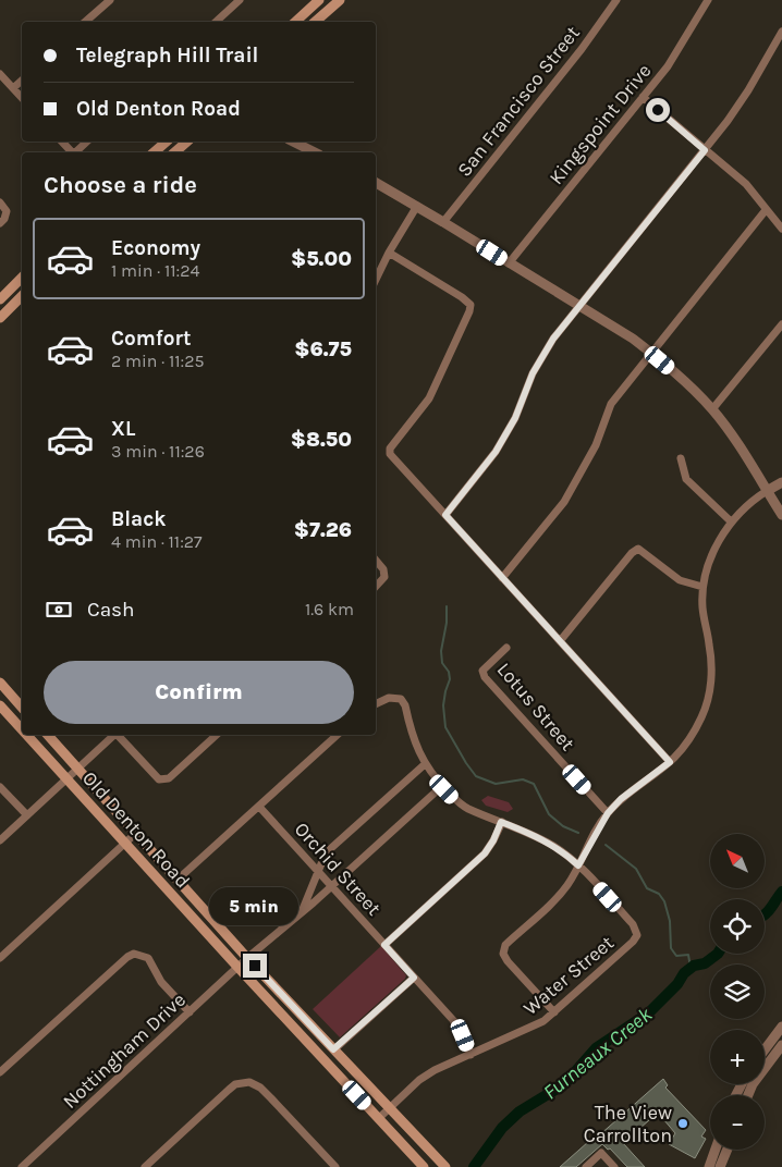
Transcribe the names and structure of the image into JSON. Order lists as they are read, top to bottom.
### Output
{
  "streets": {
    "main road": ["Old Denton Road"],
    "street": [
      "San Francisco Street",
      "Kingspoint Drive",
      "Lotus Street",
      "Orchid Street",
      "Water Street",
      "Nottingham Drive"
    ]
  },
  "crossings": [
    ["Old Denton Road", "Water Street"],
    ["Old Denton Road", "Nottingham Drive"],
    ["Orchid Street", "Water Street"],
    ["Orchid Street", "Nottingham Drive"]
  ],
  "water": ["Furneaux Creek"],
  "places": ["The View Carrollton"],
  "north": "top left",
  "page": {
    "banner": ["Telegraph Hill Trail", "Old Denton Road"],
    "heading": "Choose a ride",
    "list": [
      {
        "name": "Economy",
        "note": "1 min · 11:24",
        "value": "$5.00"
      },
      {
        "name": "Comfort",
        "note": "2 min · 11:25",
        "value": "$6.75"
      },
      {
        "name": "XL",
        "note": "3 min · 11:26",
        "value": "$8.50"
      },
      {
        "name": "Black",
        "note": "4 min · 11:27",
        "value": "$7.26"
      }
    ],
    "pay": ["Cash", "1.6 km"],
    "buttons": "Confirm",
    "map_buttons": ["+", "−"],
    "bubble": "5 min"
  }
}
